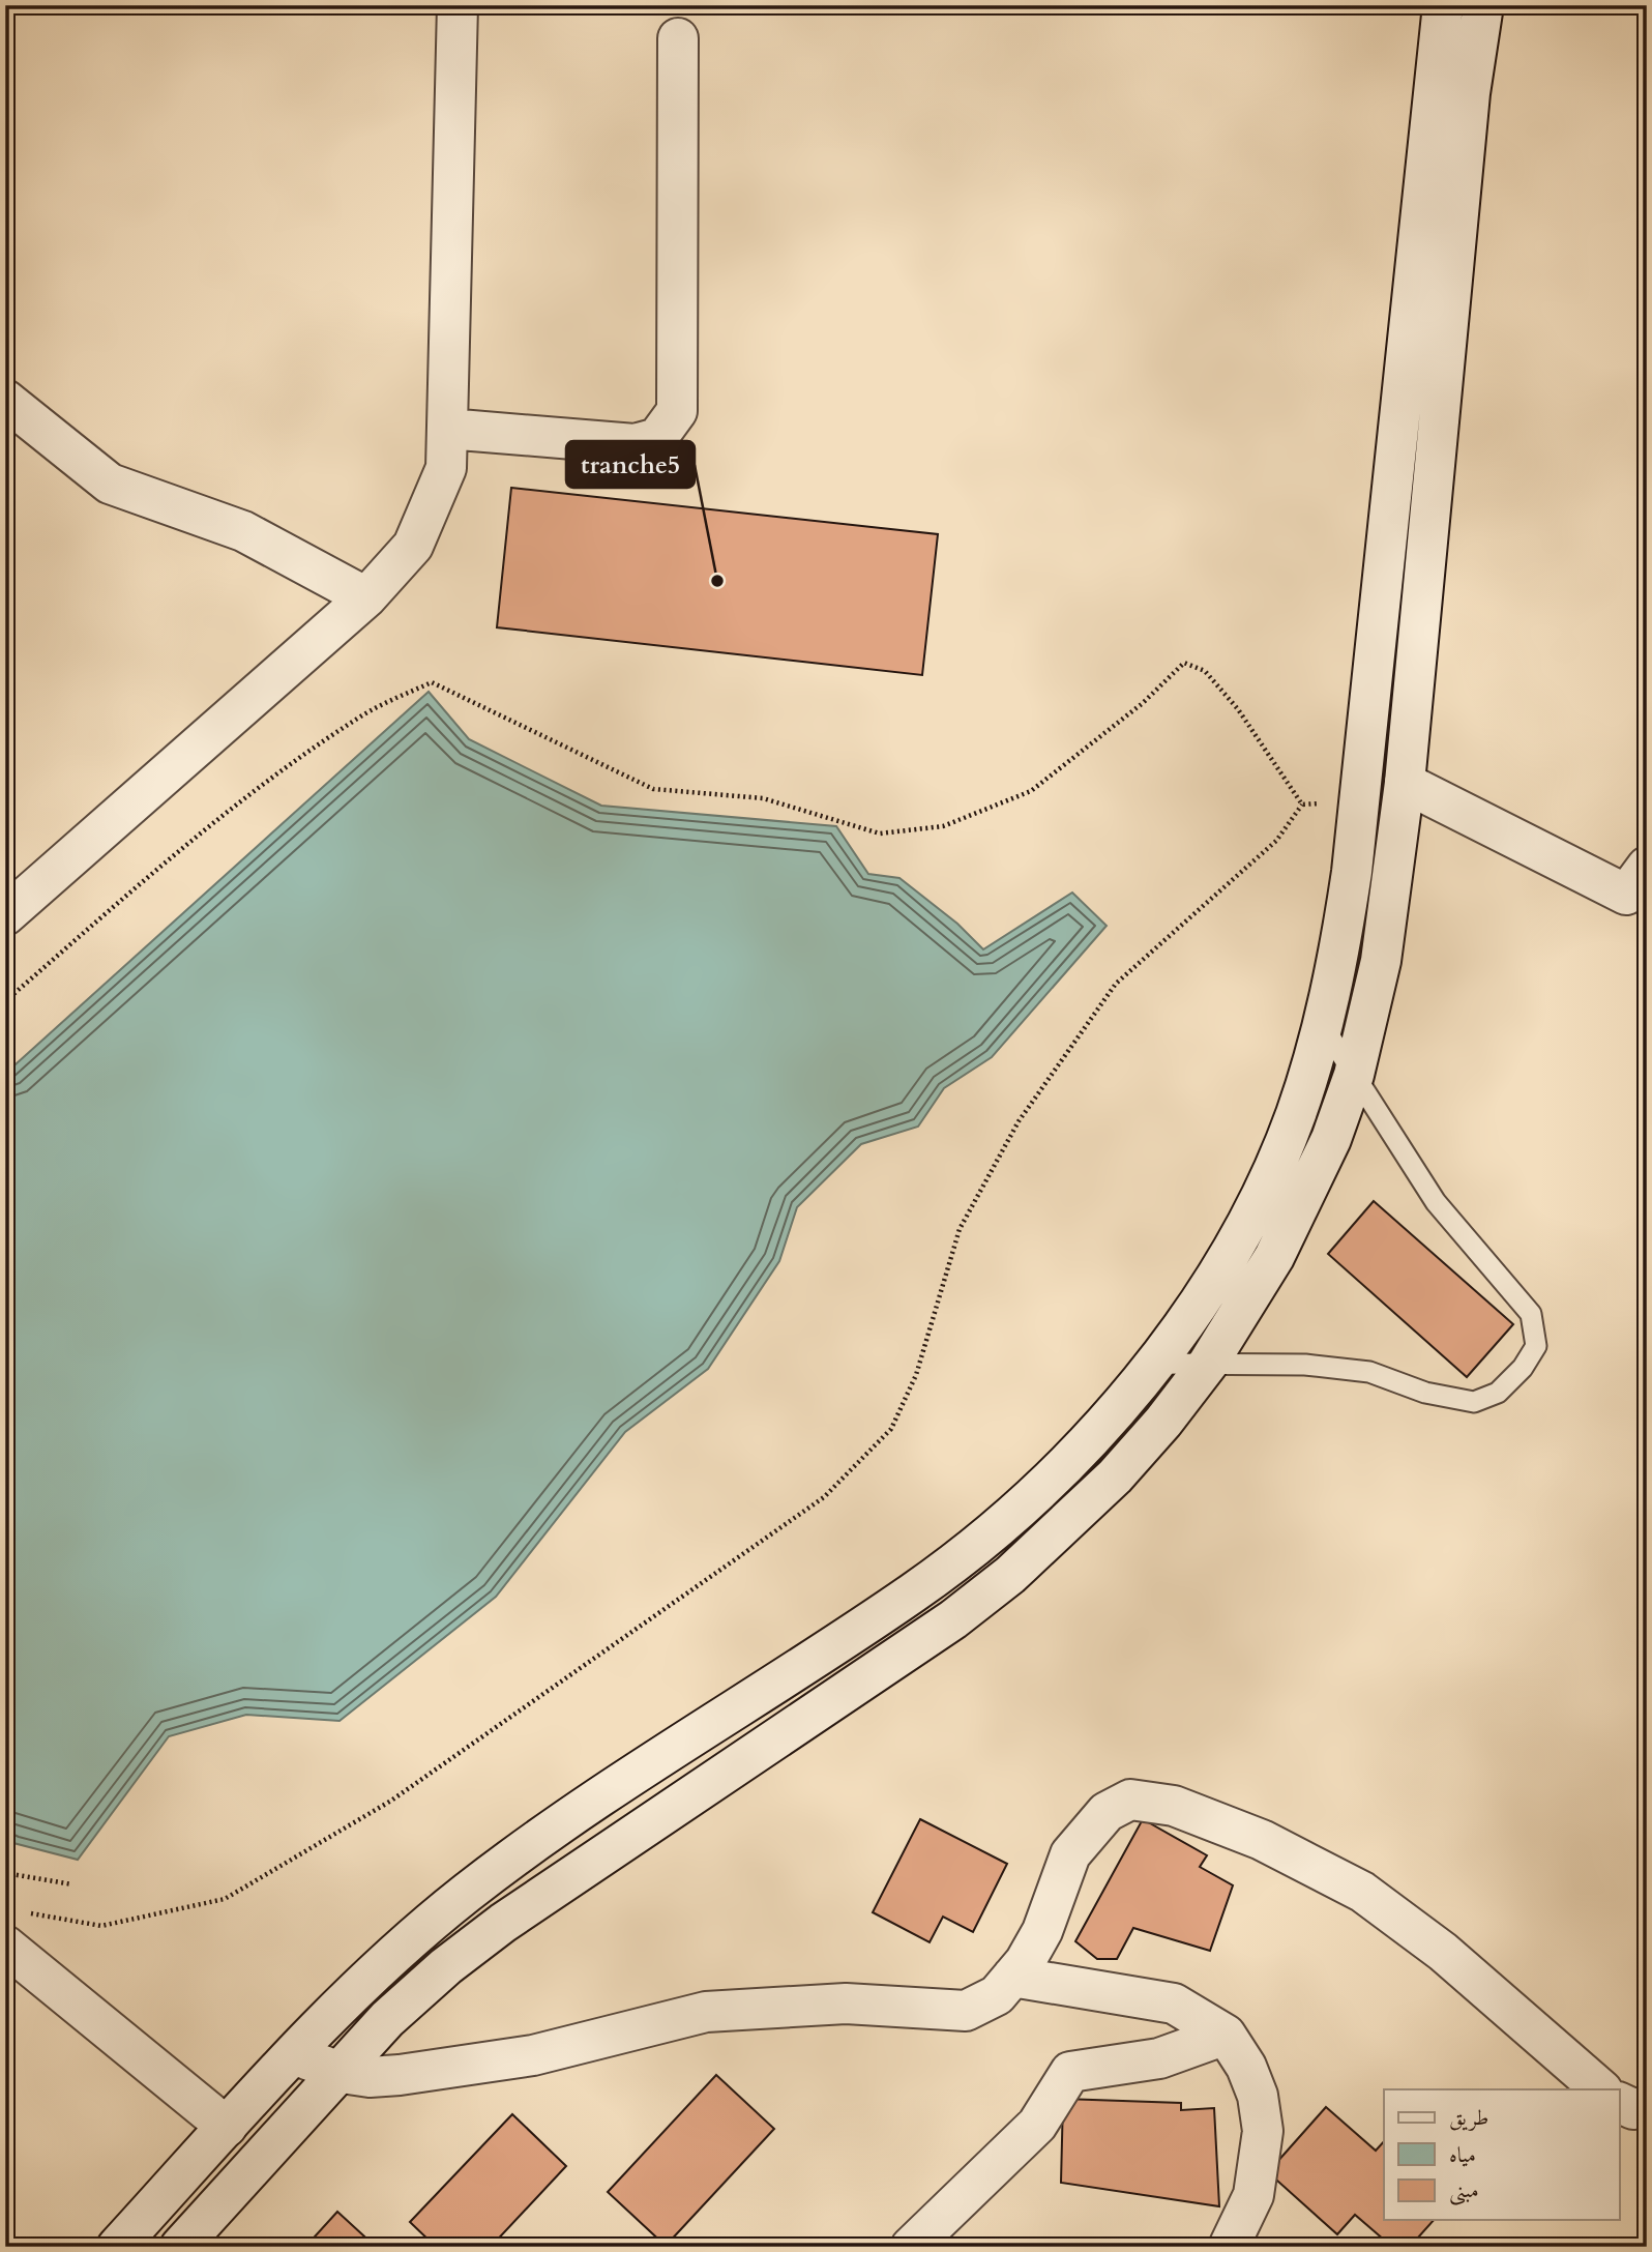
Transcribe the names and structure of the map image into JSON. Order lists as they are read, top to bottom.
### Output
{
  "places": ["tranche5"],
  "legend": ["طريق", "مياه", "مبنى"]
}
